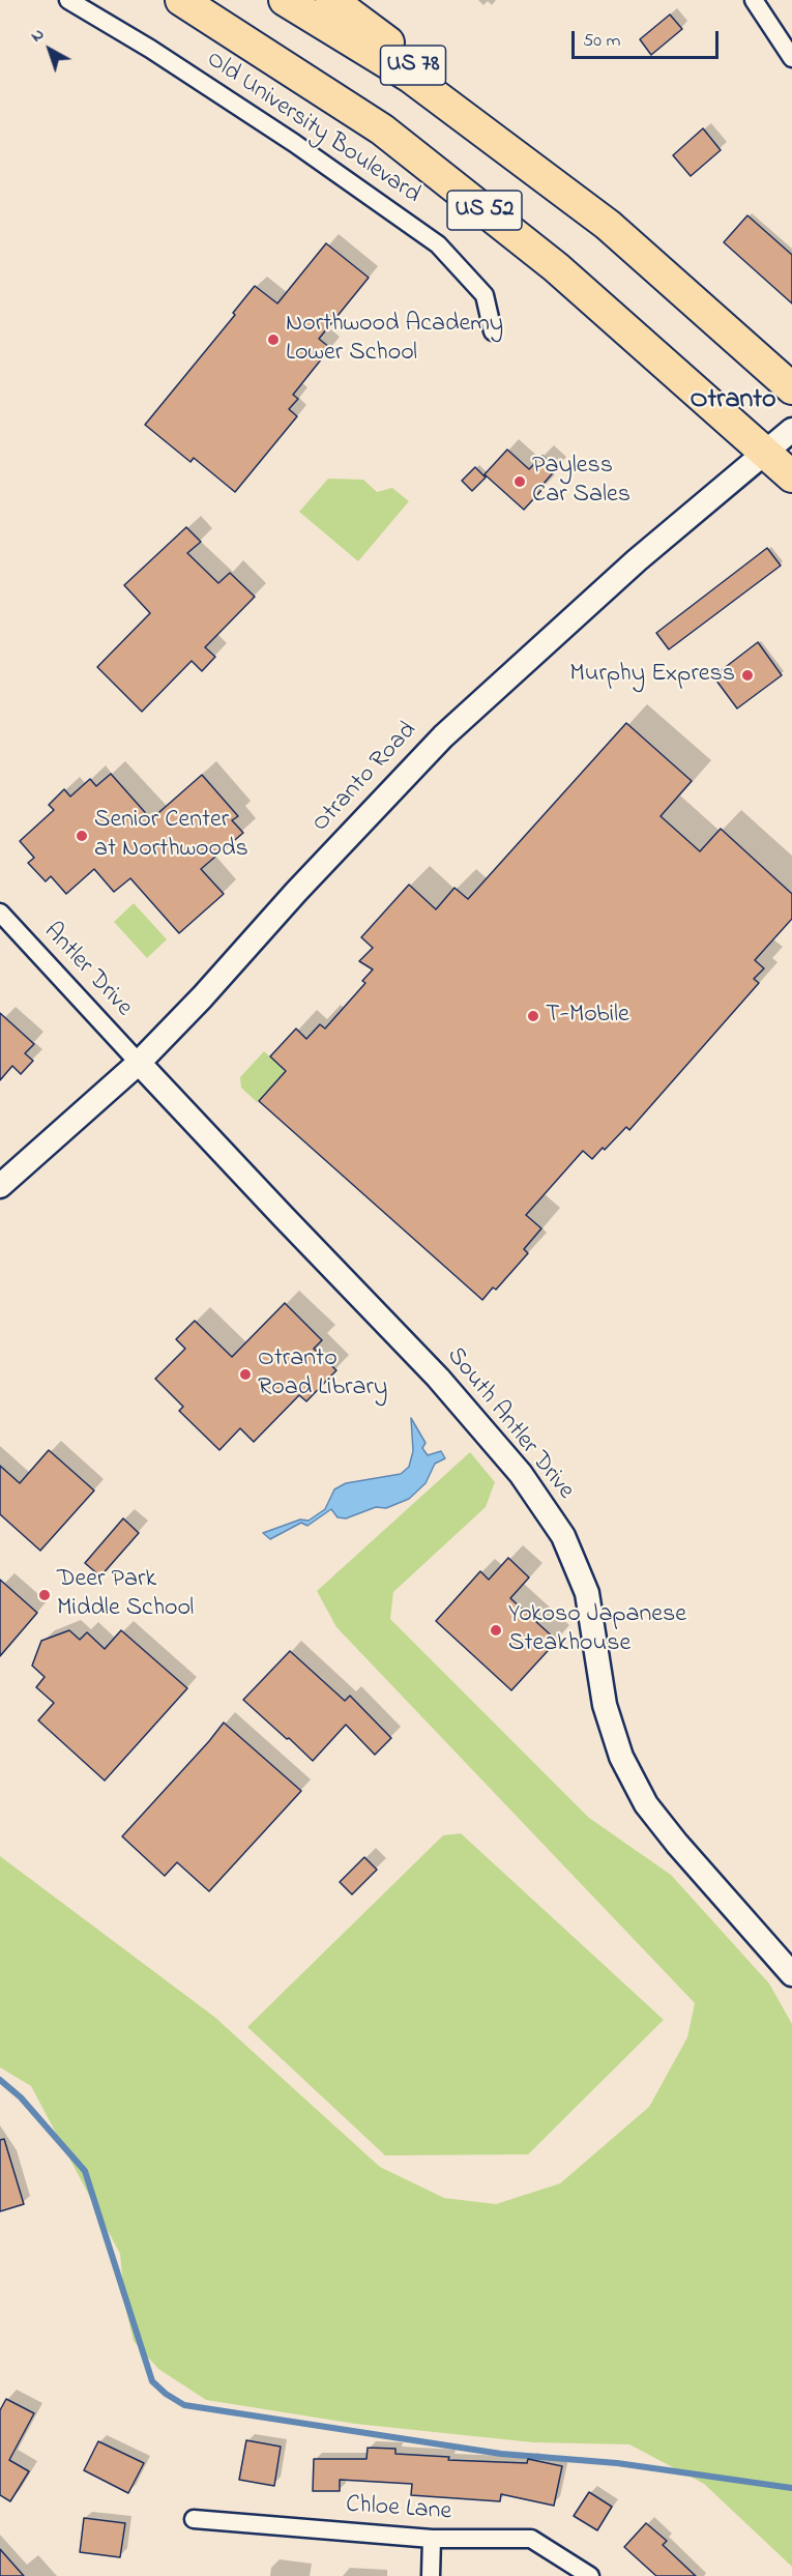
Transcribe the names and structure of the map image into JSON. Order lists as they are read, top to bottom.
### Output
{
  "streets": {
    "highway": ["US 78", "US 52"],
    "street": [
      "Old University Boulevard",
      "Otranto Road",
      "Antler Drive",
      "South Antler Drive",
      "Chloe Lane"
    ]
  },
  "crossings": [
    ["US 78", "US 52"],
    ["US 52", "Otranto Road"],
    ["Otranto Road", "Antler Drive"],
    ["Otranto Road", "South Antler Drive"],
    ["Antler Drive", "South Antler Drive"]
  ],
  "districts": ["Otranto"],
  "places": [
    "Northwood Academy Lower School",
    "Payless Car Sales",
    "Murphy Express",
    "Senior Center at Northwoods",
    "T-Mobile",
    "Otranto Road Library",
    "Deer Park Middle School",
    "Yokoso Japanese Steakhouse"
  ],
  "scale_bar": "50 m",
  "north": "top left"
}
